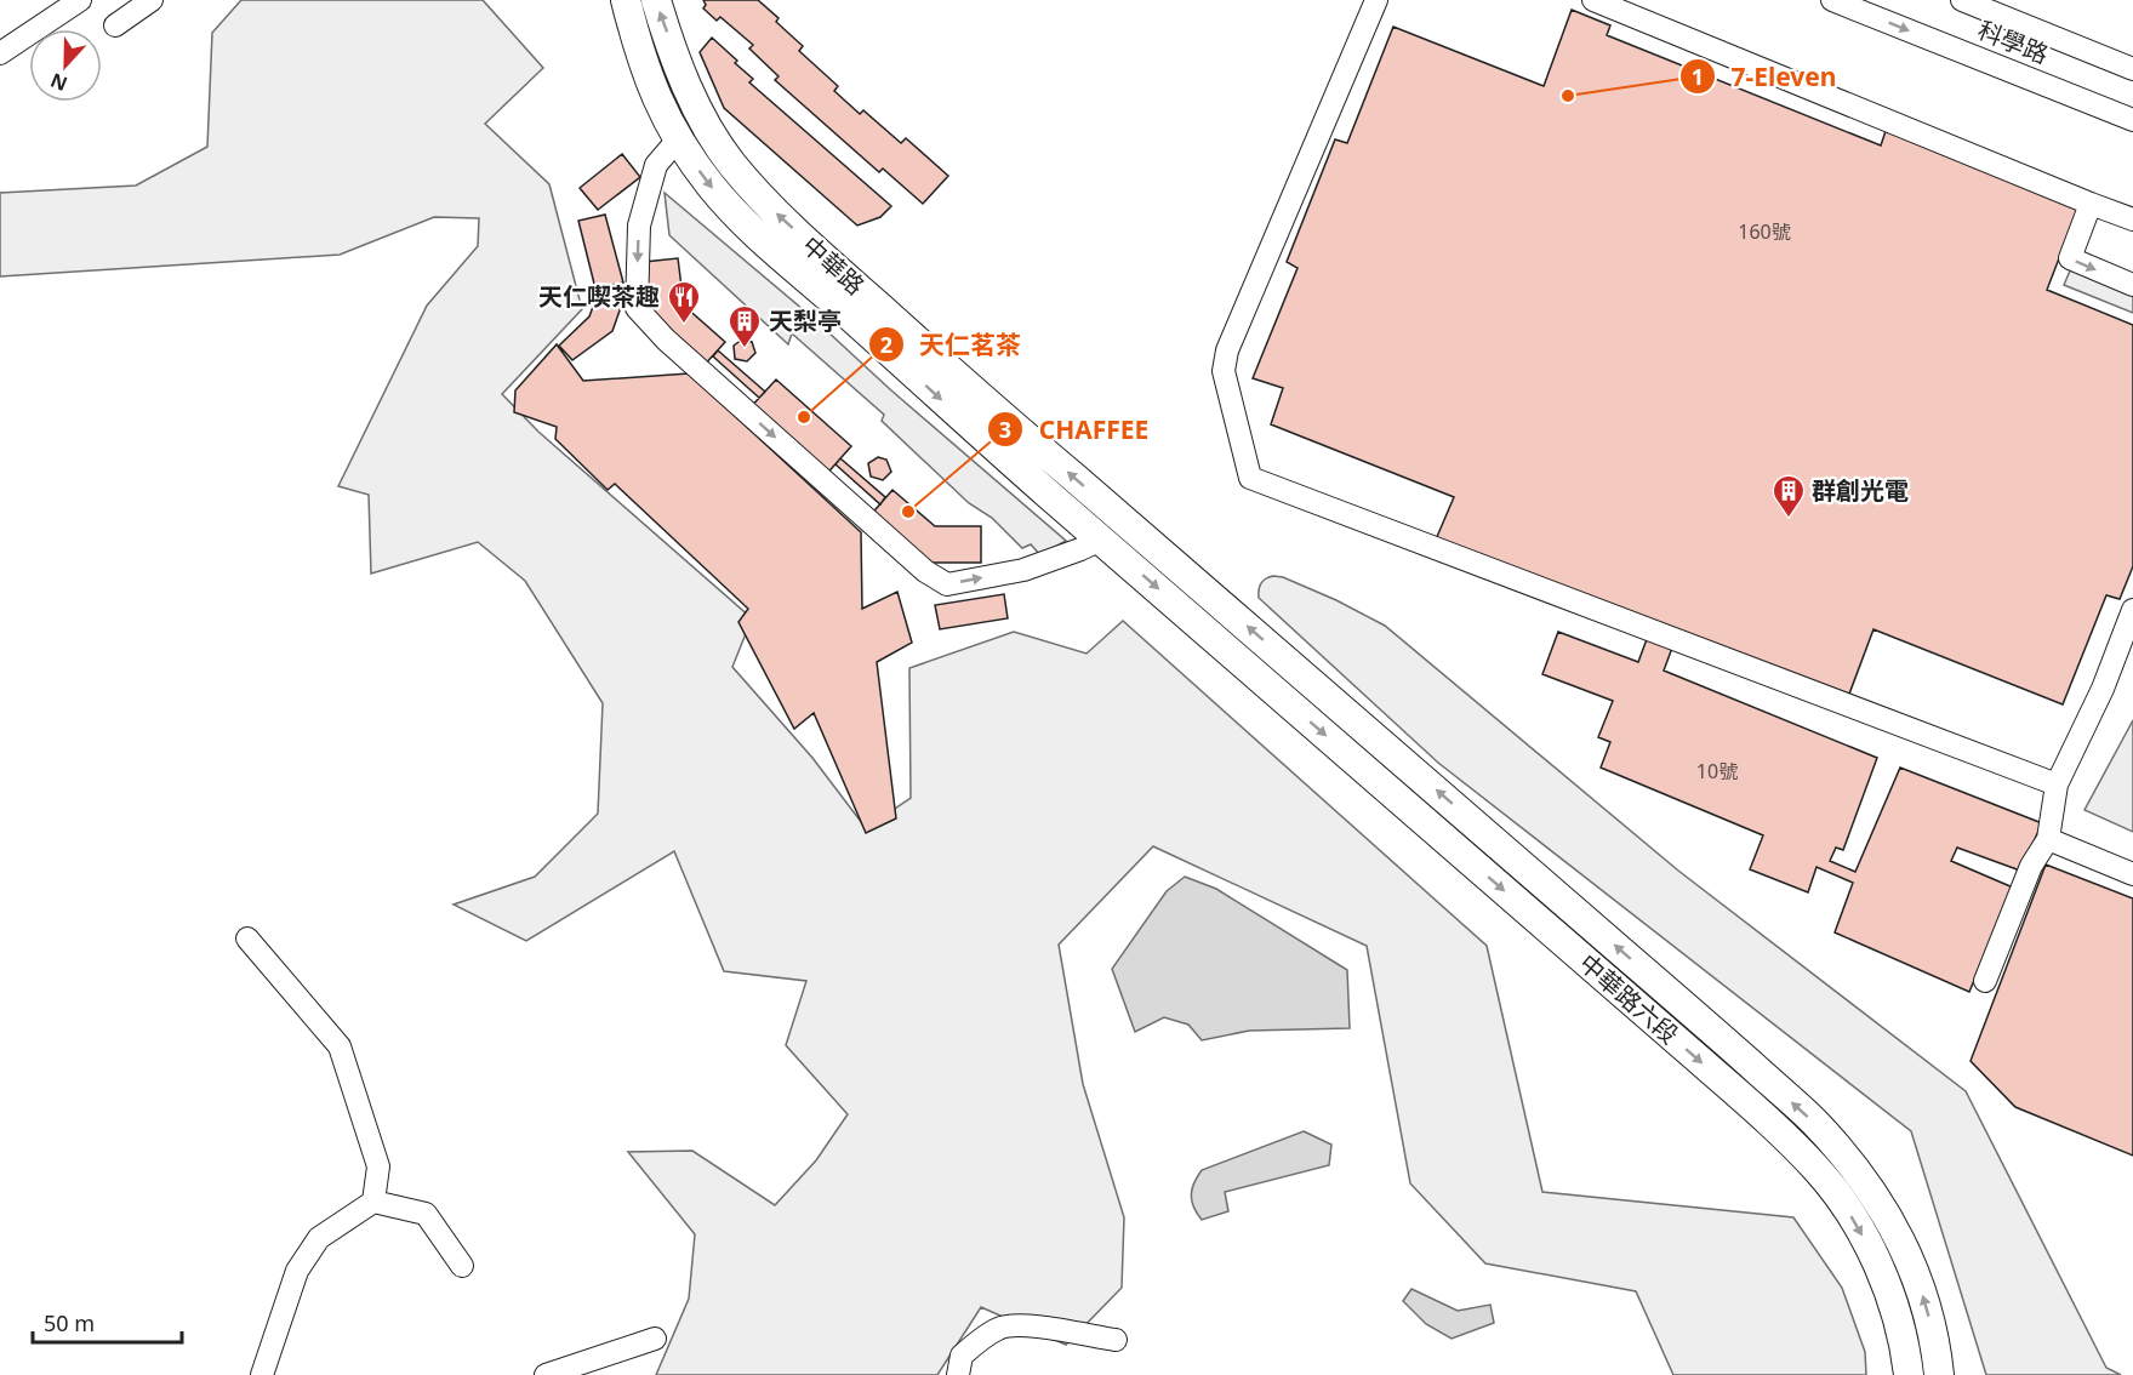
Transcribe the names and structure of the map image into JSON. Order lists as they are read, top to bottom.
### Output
{
  "streets": {
    "main road": ["中華路", "中華路六段"],
    "street": ["科學路"]
  },
  "crossings": [
    ["中華路", "中華路六段"]
  ],
  "places": {
    "other": ["7-Eleven", "天仁茗茶", "CHAFFEE"],
    "restaurant": ["天仁喫茶趣"],
    "building": ["天梨亭", "群創光電"]
  },
  "house_numbers": ["160號", "10號"],
  "scale_bar": "50 m",
  "north": "bottom"
}
